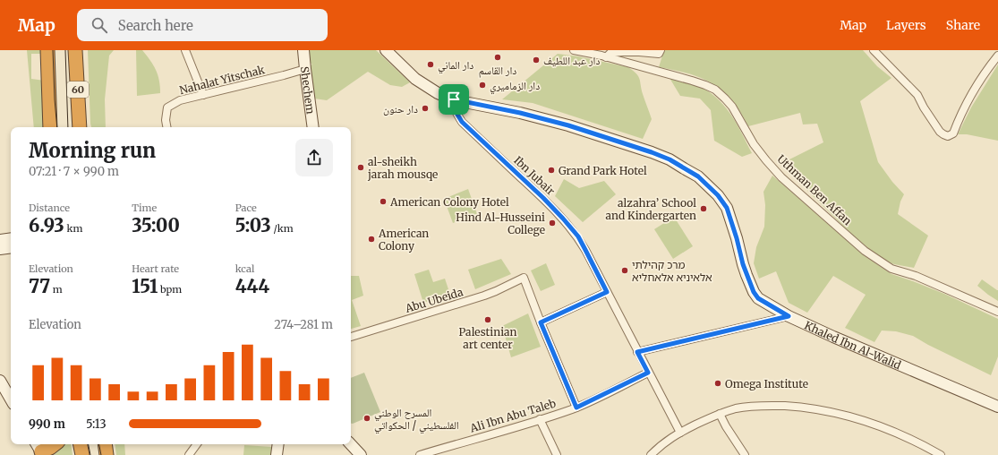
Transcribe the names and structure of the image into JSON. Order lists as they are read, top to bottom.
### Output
{
  "streets": {
    "highway": ["60"],
    "street": [
      "Nahalat Yitschak",
      "Shechem",
      "Ibn Jubair",
      "Uthman Ben Affan",
      "Abu Ubeida",
      "Khaled Ibn Al-Walid",
      "Ali Ibn Abu Taleb"
    ]
  },
  "crossings": [
    ["Nahalat Yitschak", "Shechem"],
    ["Ibn Jubair", "Khaled Ibn Al-Walid"],
    ["Ibn Jubair", "Ali Ibn Abu Taleb"]
  ],
  "places": [
    "دار القاسم",
    "دار عبد اللطيف",
    "دار الماني",
    "دار الزماميري",
    "دار حنون",
    "al-sheikh jarah mousqe",
    "Grand Park Hotel",
    "American Colony Hotel",
    "alzahra’ School and Kindergarten",
    "Hind Al-Husseini College",
    "American Colony",
    "מרכ קהילתי אלאיניא אלאחליא",
    "Palestinian art center",
    "Omega Institute",
    "المسرح الوطني الفلسطيني / الحكواتي"
  ],
  "page": {
    "header": "Map",
    "search": "Search here",
    "nav": ["Map", "Layers", "Share"],
    "heading": ["Morning run", "07:21 · 7 × 990 m"],
    "stats": [
      ["Distance", "6.93 km"],
      ["Time", "35:00"],
      ["Pace", "5:03 /km"],
      ["Elevation", "77 m"],
      ["Heart rate", "151 bpm"],
      ["kcal", "444"]
    ],
    "chart": ["Elevation", "274–281 m"],
    "list": [
      {
        "name": "990 m",
        "note": "5:13"
      }
    ]
  }
}
